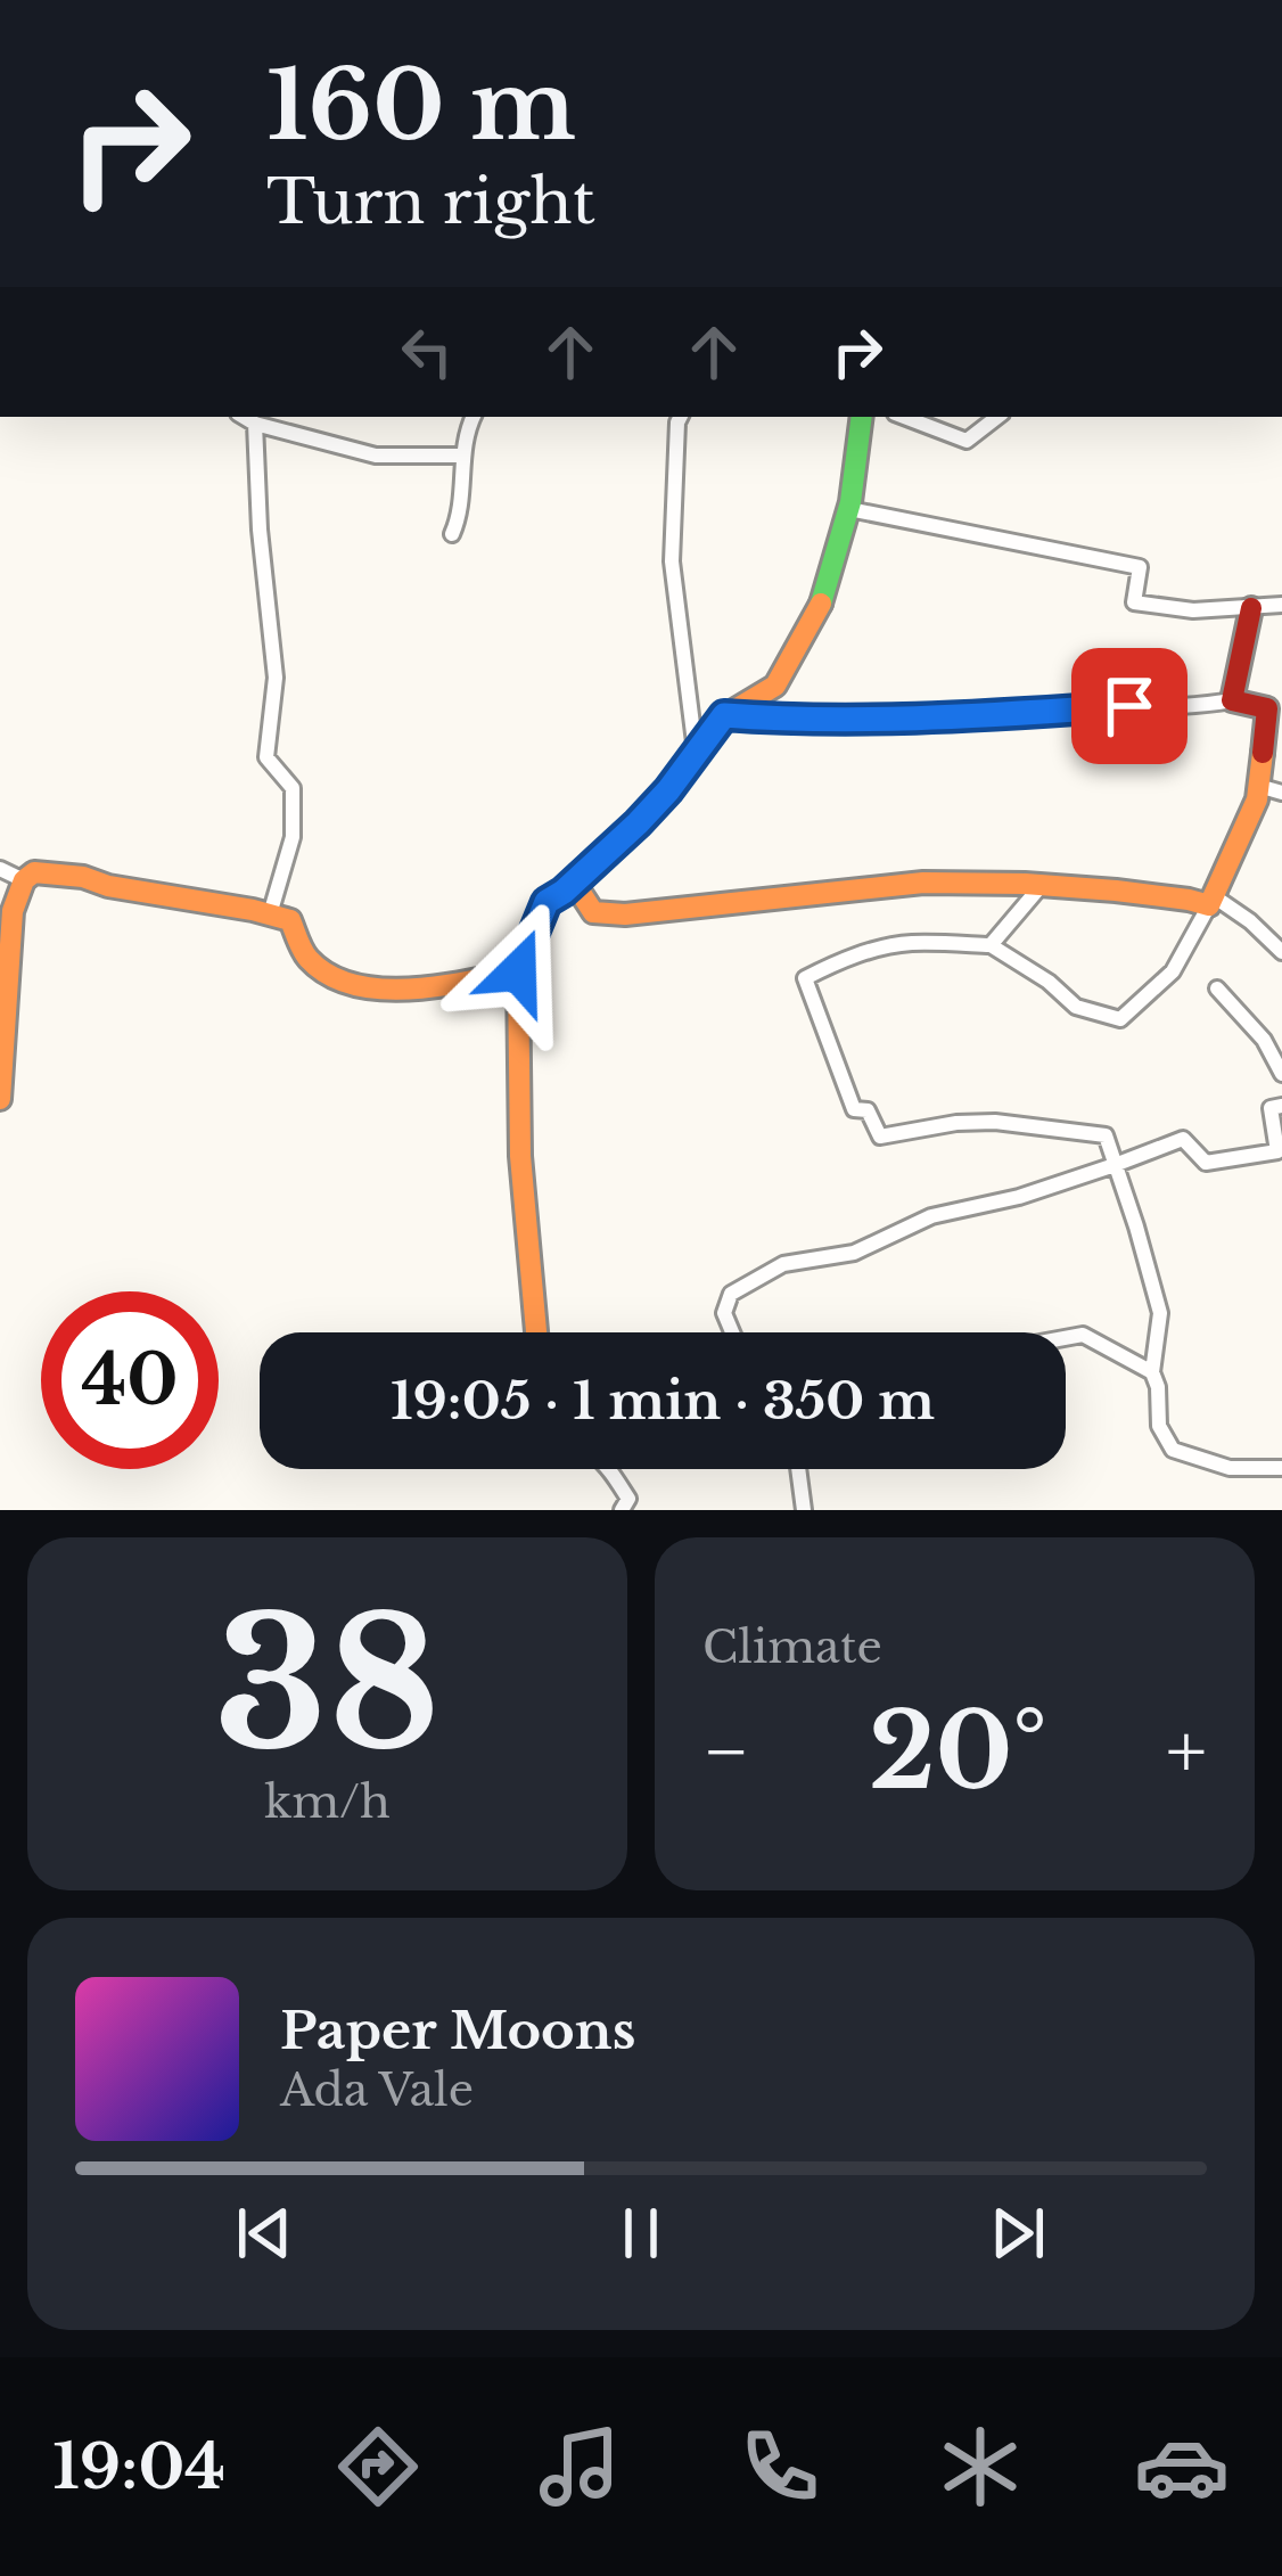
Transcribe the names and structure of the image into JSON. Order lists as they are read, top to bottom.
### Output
{
  "page": {
    "turn": ["160 m", "Turn right"],
    "limit": "40",
    "trip": "19:05 · 1 min · 350 m",
    "tile": [
      ["38", "km/h"],
      "Climate"
    ],
    "heat": ["−", "20°", "+"],
    "song": ["Paper Moons", "Ada Vale"],
    "tabs": "19:04"
  }
}
